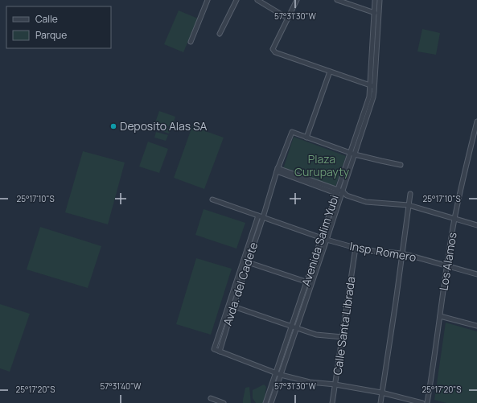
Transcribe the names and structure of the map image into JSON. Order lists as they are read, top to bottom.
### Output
{
  "streets": {
    "street": [
      "Avenida Salim Yubi",
      "Insp. Romero",
      "Los Alamos",
      "Avda. del Cadete",
      "Calle Santa Librada"
    ]
  },
  "crossings": [
    ["Avenida Salim Yubi", "Insp. Romero"],
    ["Insp. Romero", "Los Alamos"],
    ["Insp. Romero", "Avda. del Cadete"],
    ["Insp. Romero", "Calle Santa Librada"]
  ],
  "parks": ["Plaza Curupayty"],
  "places": ["Deposito Alas SA"],
  "legend": ["Calle", "Parque"],
  "coordinates": [
    "57°31'30\"W",
    "25°17'10\"S",
    "57°31'40\"W",
    "25°17'20\"S"
  ]
}
